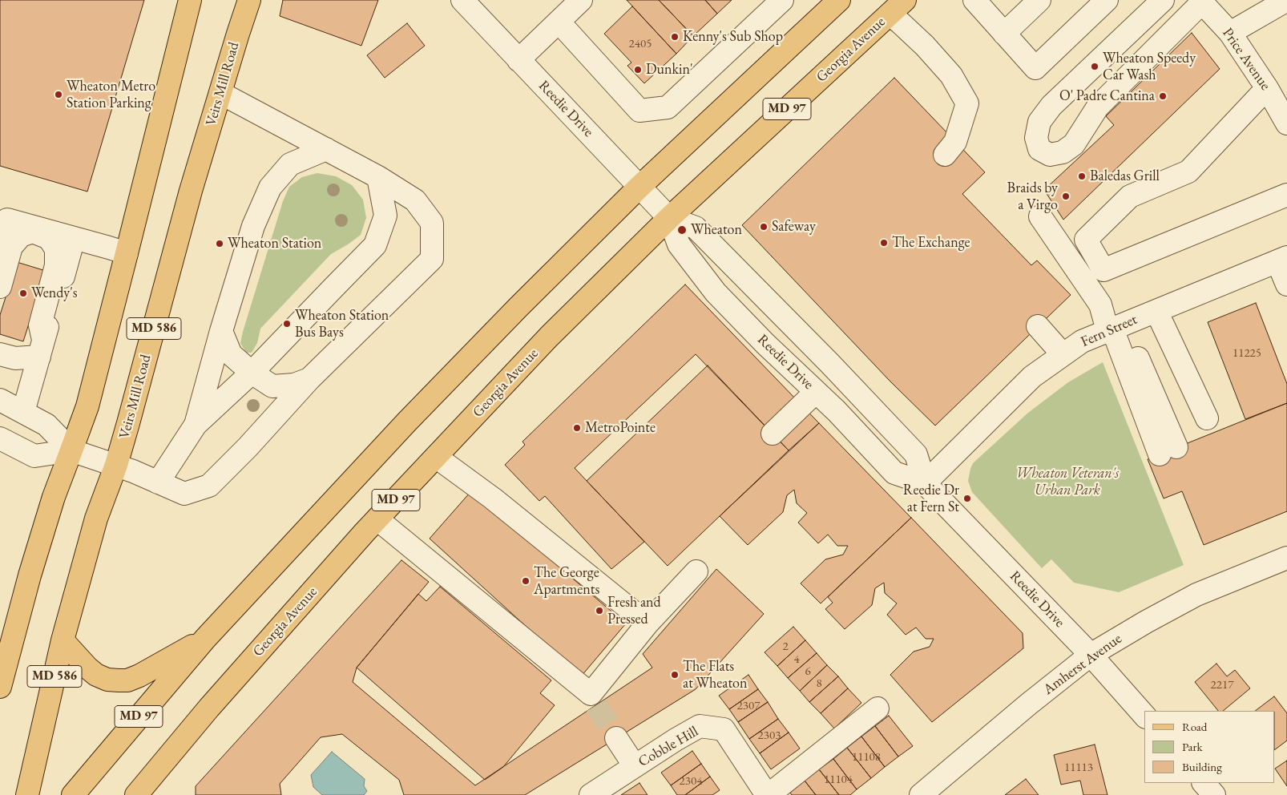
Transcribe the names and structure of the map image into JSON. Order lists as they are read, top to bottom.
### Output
{
  "streets": {
    "main road": [
      "Georgia Avenue",
      "Veirs Mill Road",
      "MD 97",
      "MD 586"
    ],
    "street": [
      "Price Avenue",
      "Reedie Drive",
      "Fern Street",
      "Amherst Avenue",
      "Cobble Hill"
    ]
  },
  "crossings": [
    ["Georgia Avenue", "Reedie Drive"],
    ["Reedie Drive", "MD 97"],
    ["Reedie Drive", "Fern Street"],
    ["Reedie Drive", "Amherst Avenue"]
  ],
  "parks": ["Wheaton Veteran's Urban Park"],
  "places": [
    "Kenny's Sub Shop",
    "Wheaton Speedy Car Wash",
    "Dunkin'",
    "Wheaton Metro Station Parking",
    "O' Padre Cantina",
    "Baledas Grill",
    "Braids by a Virgo",
    "Safeway",
    "Wheaton",
    "The Exchange",
    "Wheaton Station",
    "Wendy's",
    "Wheaton Station Bus Bays",
    "MetroPointe",
    "Reedie Dr at Fern St",
    "The George Apartments",
    "Fresh and Pressed",
    "The Flats at Wheaton"
  ],
  "house_numbers": [
    "2405",
    "11225",
    "2",
    "4",
    "6",
    "8",
    "2217",
    "2307",
    "2303",
    "11108",
    "11113",
    "11104",
    "2304"
  ],
  "legend": ["Road", "Park", "Building"]
}
